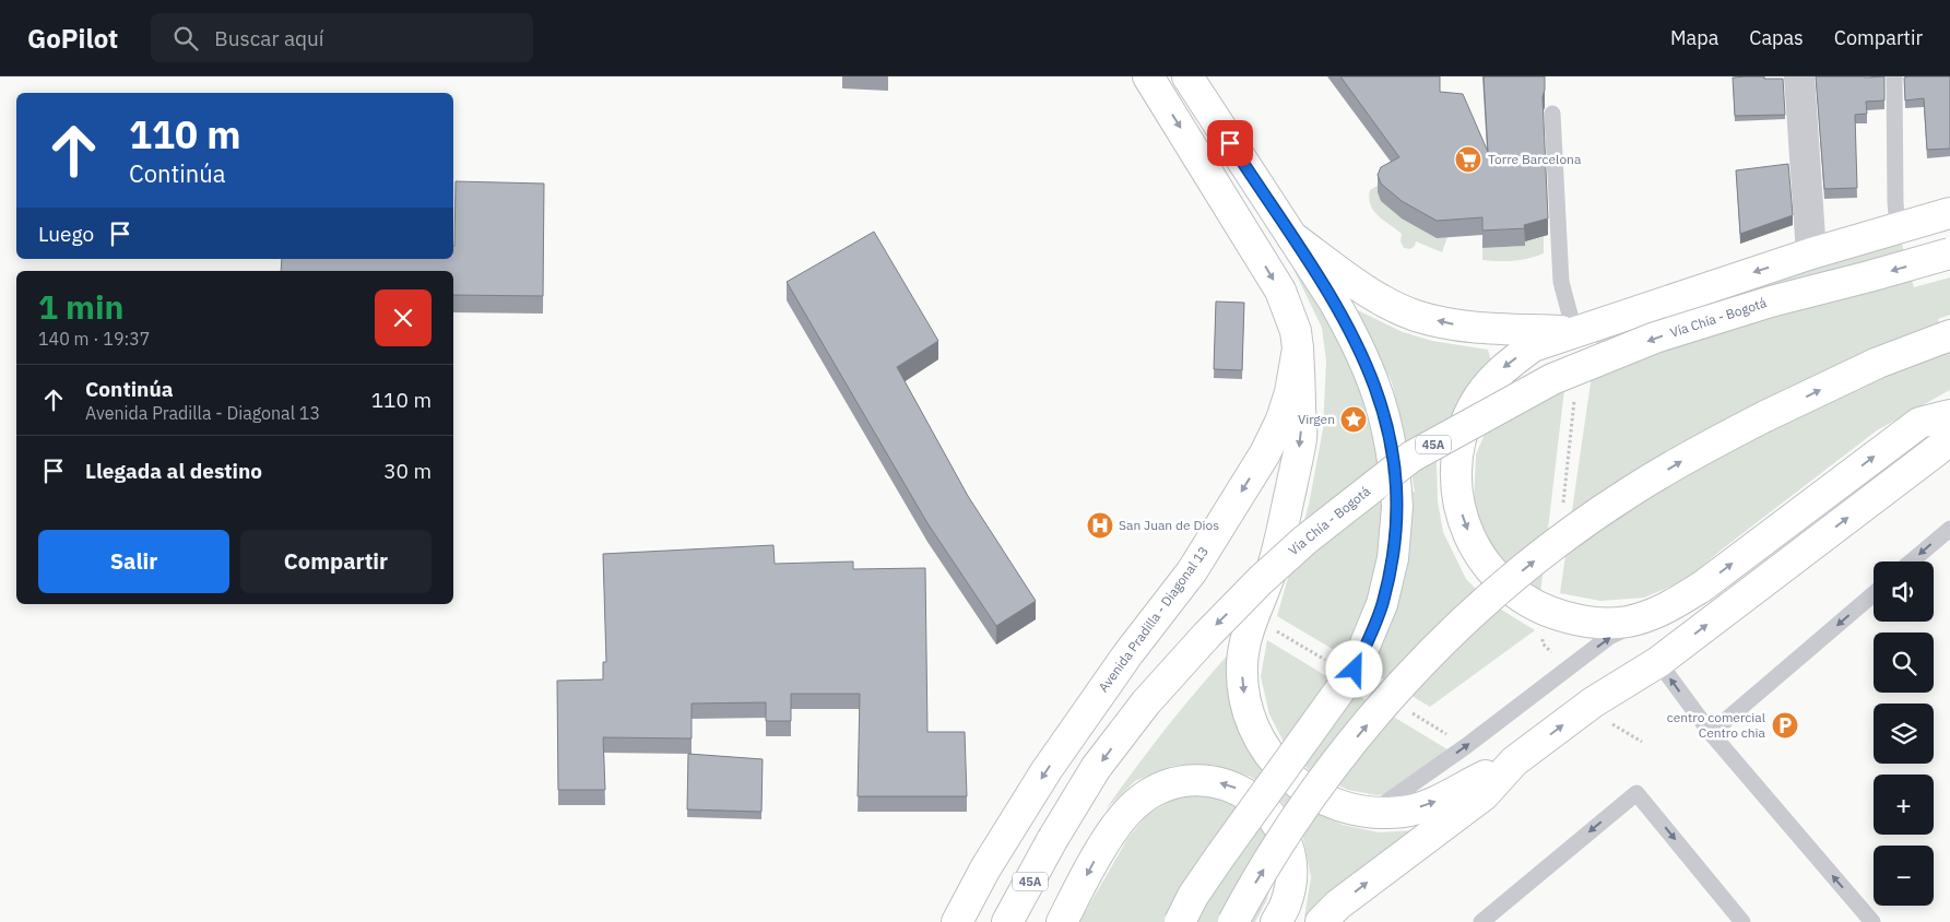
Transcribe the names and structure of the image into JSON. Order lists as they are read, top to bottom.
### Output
{
  "streets": {
    "main road": ["Vía Chía - Bogotá", "45A", "Avenida Pradilla - Diagonal 13"]
  },
  "one_way": ["Avenida Pradilla - Diagonal 13"],
  "places": {
    "supermarket": ["Torre Barcelona"],
    "place": ["Virgen"],
    "hospital": ["San Juan de Dios"],
    "parking": ["centro comercial Centro chia"]
  },
  "page": {
    "header": "GoPilot",
    "search": "Buscar aquí",
    "nav": ["Mapa", "Capas", "Compartir"],
    "turn": ["110 m", "Continúa"],
    "then": "Luego",
    "heading": ["1 min", "140 m · 19:37"],
    "list": [
      {
        "name": "Continúa",
        "note": "Avenida Pradilla - Diagonal 13",
        "value": "110 m"
      },
      {
        "name": "Llegada al destino",
        "value": "30 m"
      }
    ],
    "buttons": ["Salir", "Compartir"],
    "map_buttons": ["+", "−"]
  }
}
